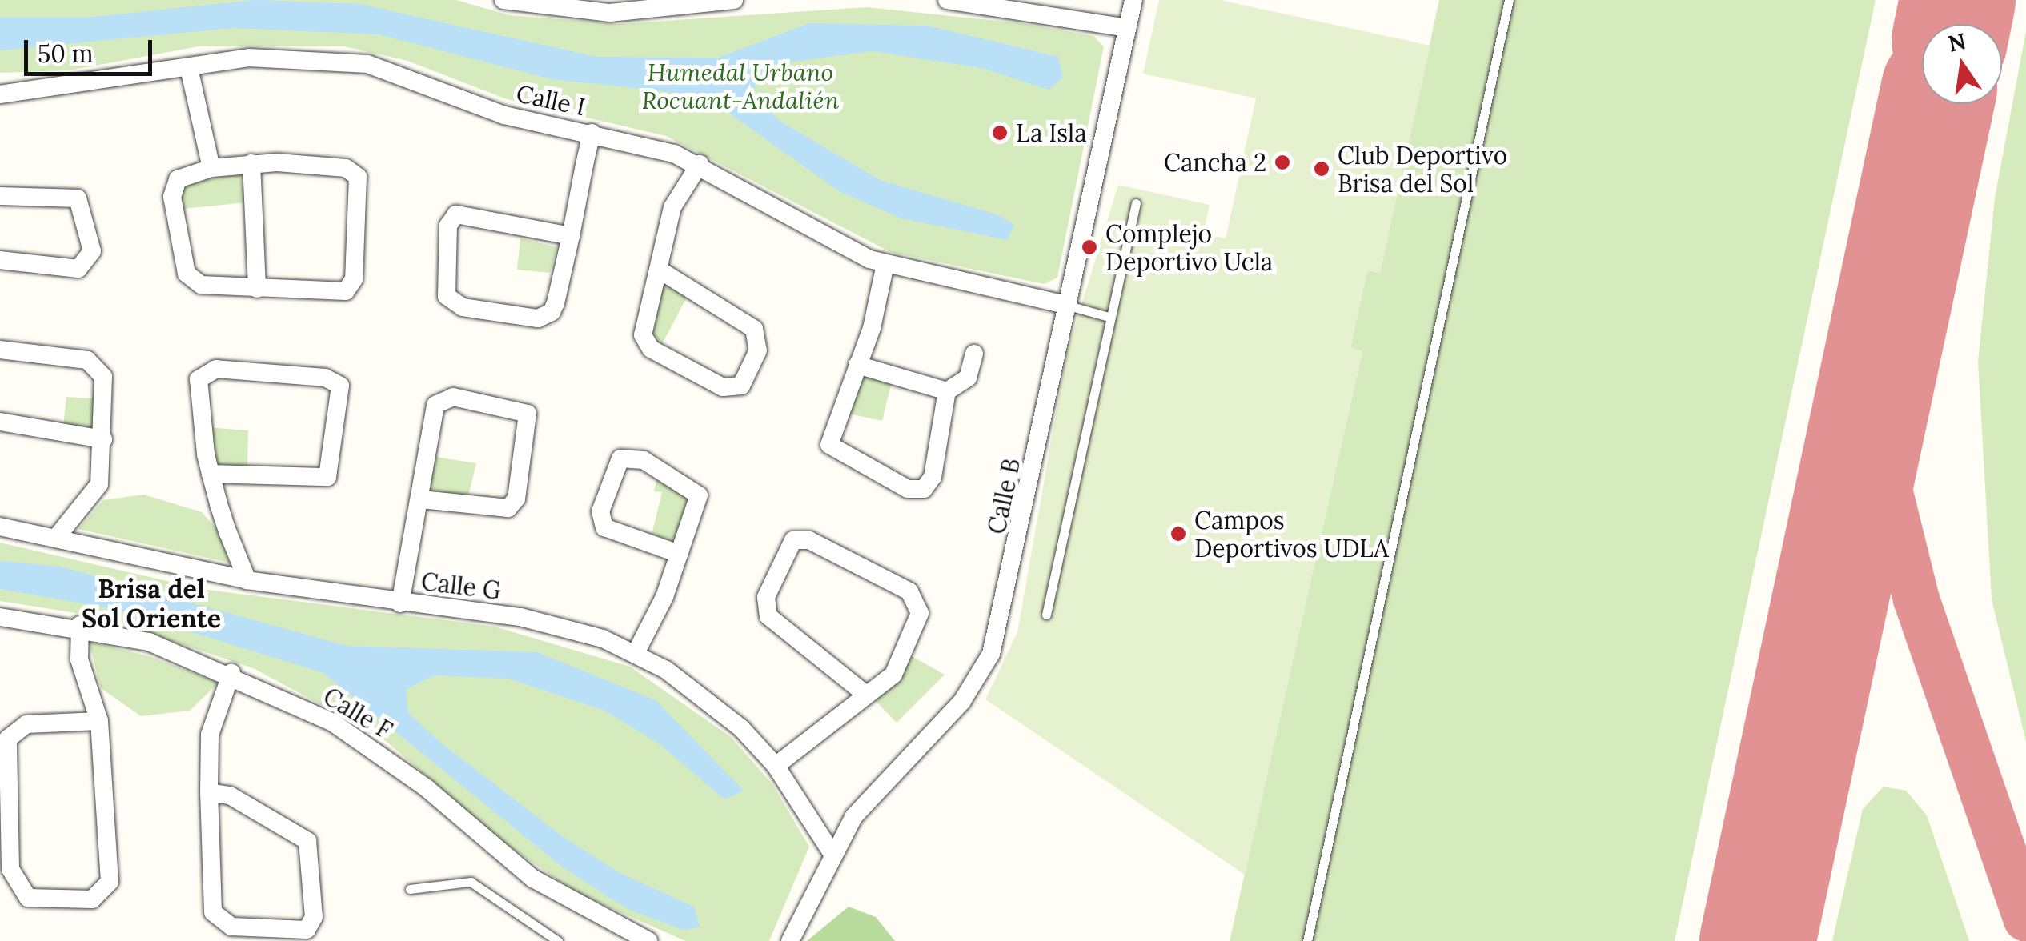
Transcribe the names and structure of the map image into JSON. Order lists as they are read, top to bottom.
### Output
{
  "streets": {
    "street": [
      "Calle I",
      "Calle B",
      "Calle G",
      "Calle F"
    ]
  },
  "crossings": [
    ["Calle I", "Calle B"],
    ["Calle B", "Calle G"]
  ],
  "districts": ["Brisa del Sol Oriente"],
  "parks": ["Humedal Urbano Rocuant-Andalién"],
  "places": [
    "La Isla",
    "Cancha 2",
    "Club Deportivo Brisa del Sol",
    "Complejo Deportivo Ucla",
    "Campos Deportivos UDLA"
  ],
  "scale_bar": "50 m",
  "north": "top"
}
